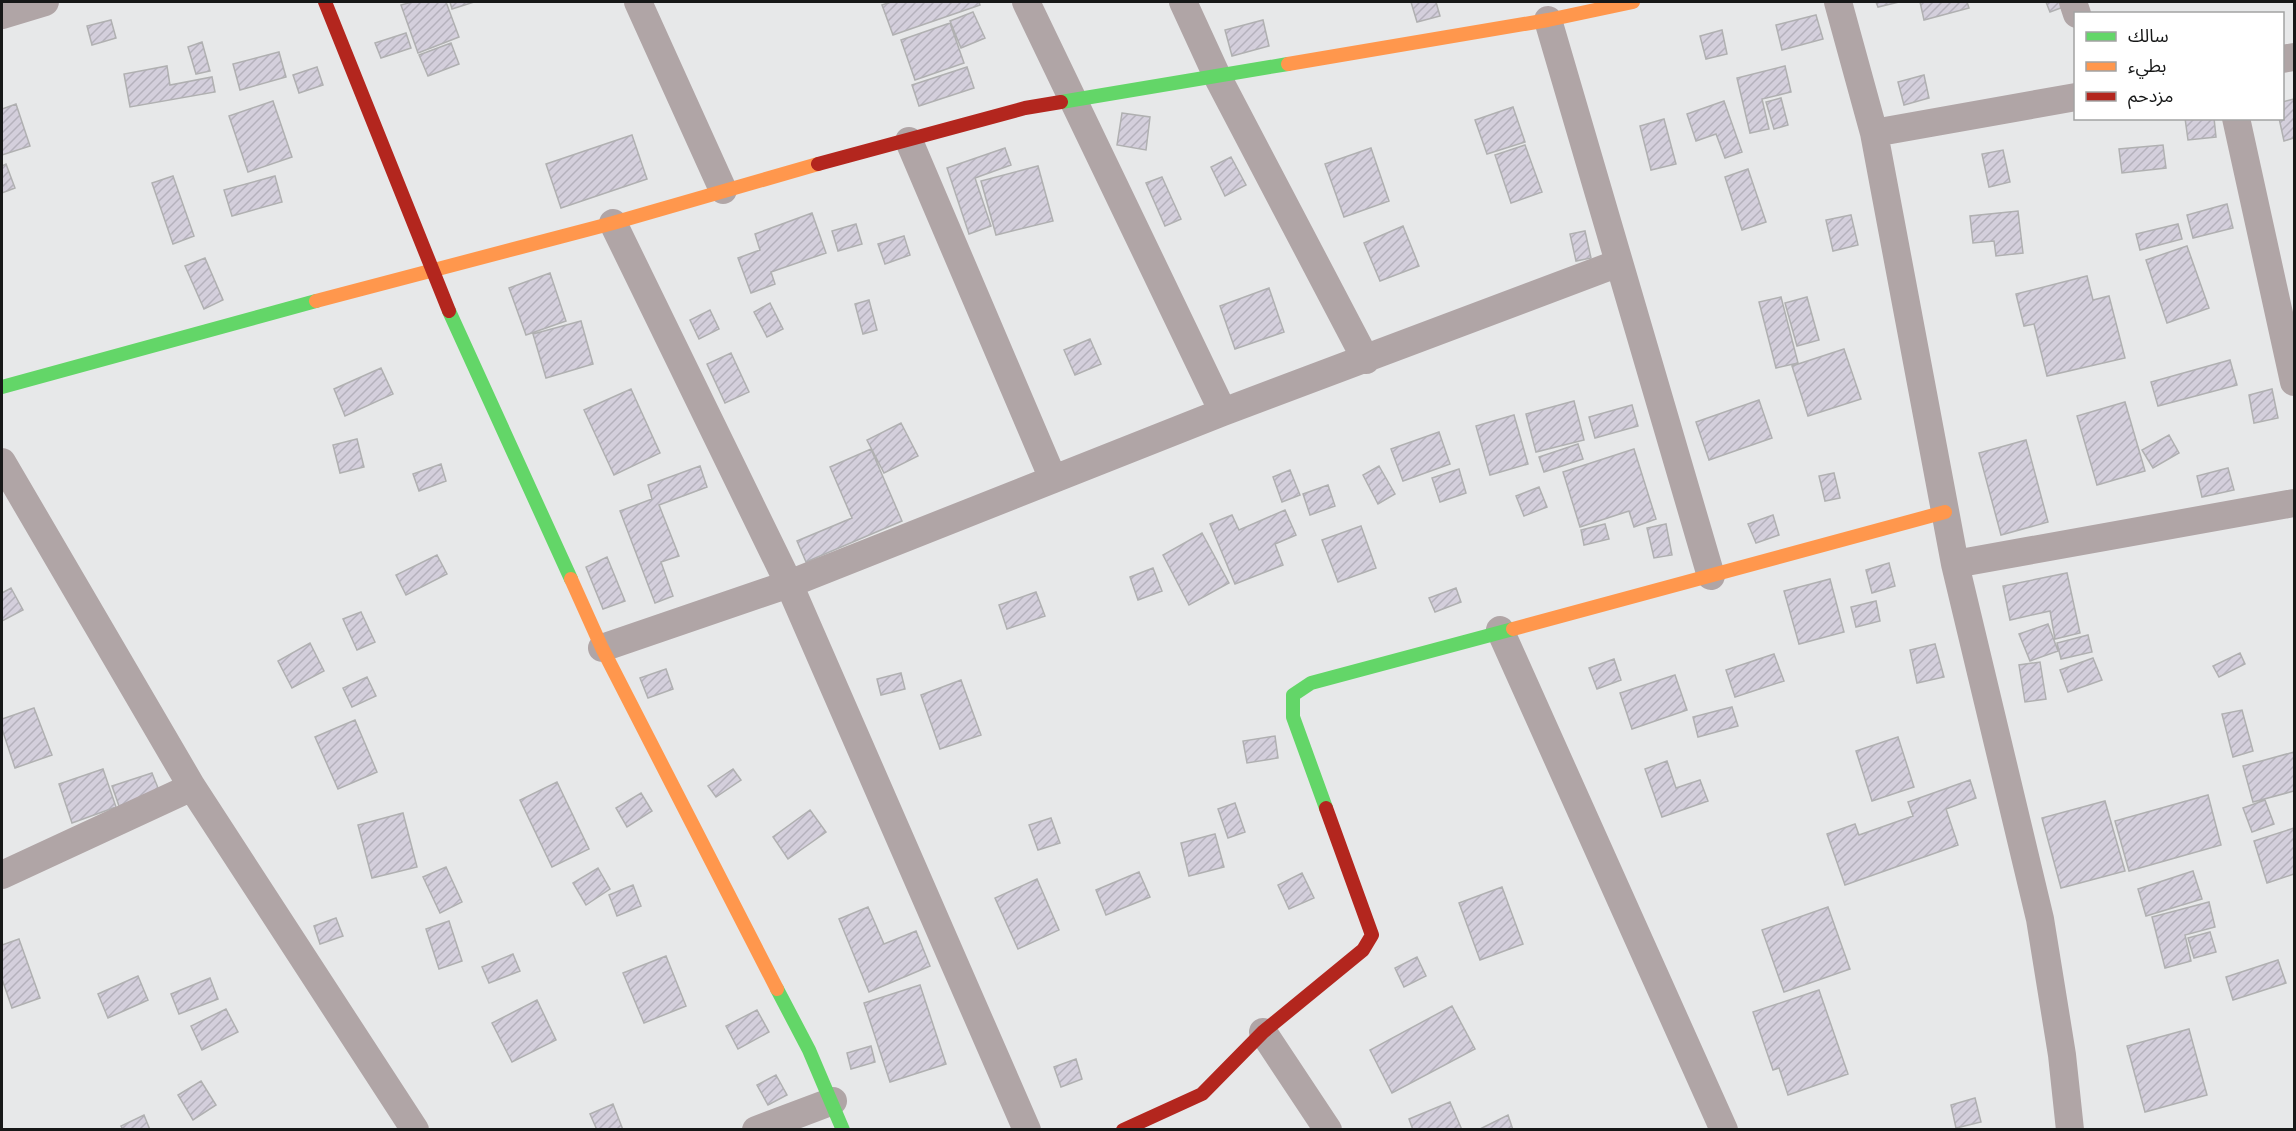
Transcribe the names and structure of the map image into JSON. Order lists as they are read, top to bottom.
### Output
{
  "legend": ["سالك", "بطيء", "مزدحم"]
}
